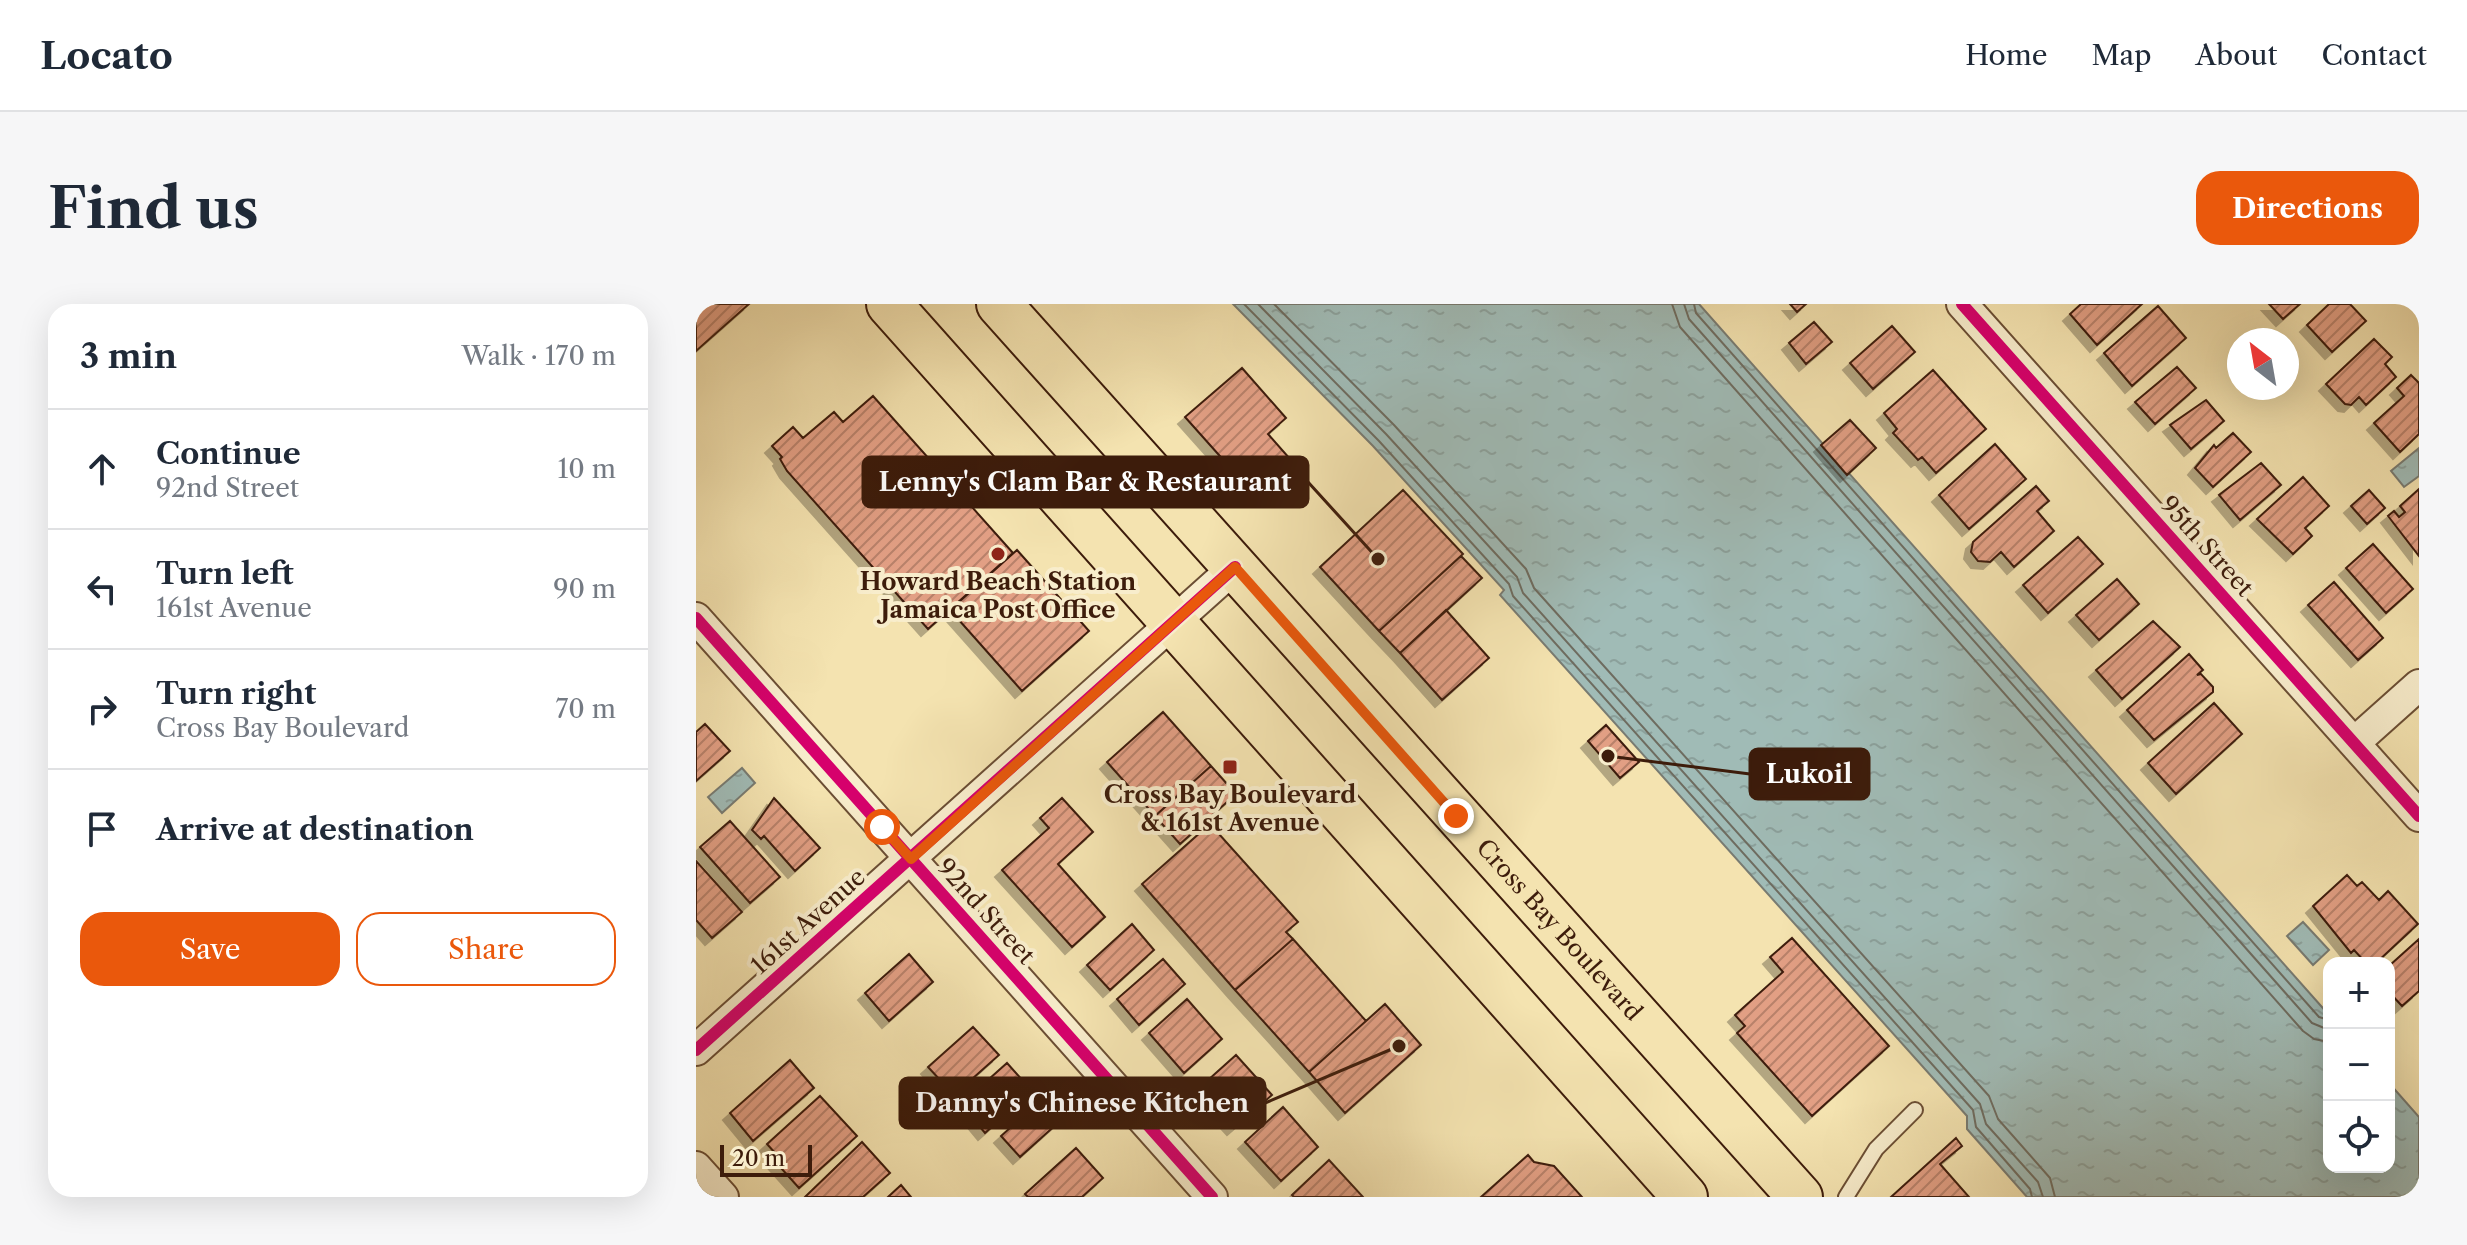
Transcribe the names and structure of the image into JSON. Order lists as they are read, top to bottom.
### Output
{
  "streets": {
    "main road": ["Cross Bay Boulevard"],
    "street": ["95th Street", "92nd Street", "161st Avenue"]
  },
  "crossings": [
    ["92nd Street", "161st Avenue"],
    ["161st Avenue", "Cross Bay Boulevard"]
  ],
  "places": {
    "other": [
      "Howard Beach Station Jamaica Post Office",
      "Lenny's Clam Bar & Restaurant",
      "Lukoil",
      "Danny's Chinese Kitchen"
    ],
    "transit": ["Cross Bay Boulevard & 161st Avenue"]
  },
  "scale_bar": "20 m",
  "north": "top left",
  "page": {
    "header": "Locato",
    "nav": [
      "Home",
      "Map",
      "About",
      "Contact"
    ],
    "buttons": [
      "Directions",
      ["Save", "Share"]
    ],
    "title": "Find us",
    "heading": ["3 min", "Walk · 170 m"],
    "list": [
      ["Continue", "92nd Street", "10 m"],
      ["Turn left", "161st Avenue", "90 m"],
      ["Turn right", "Cross Bay Boulevard", "70 m"],
      "Arrive at destination"
    ],
    "map_buttons": ["+", "−"],
    "scale": "20 m"
  }
}
